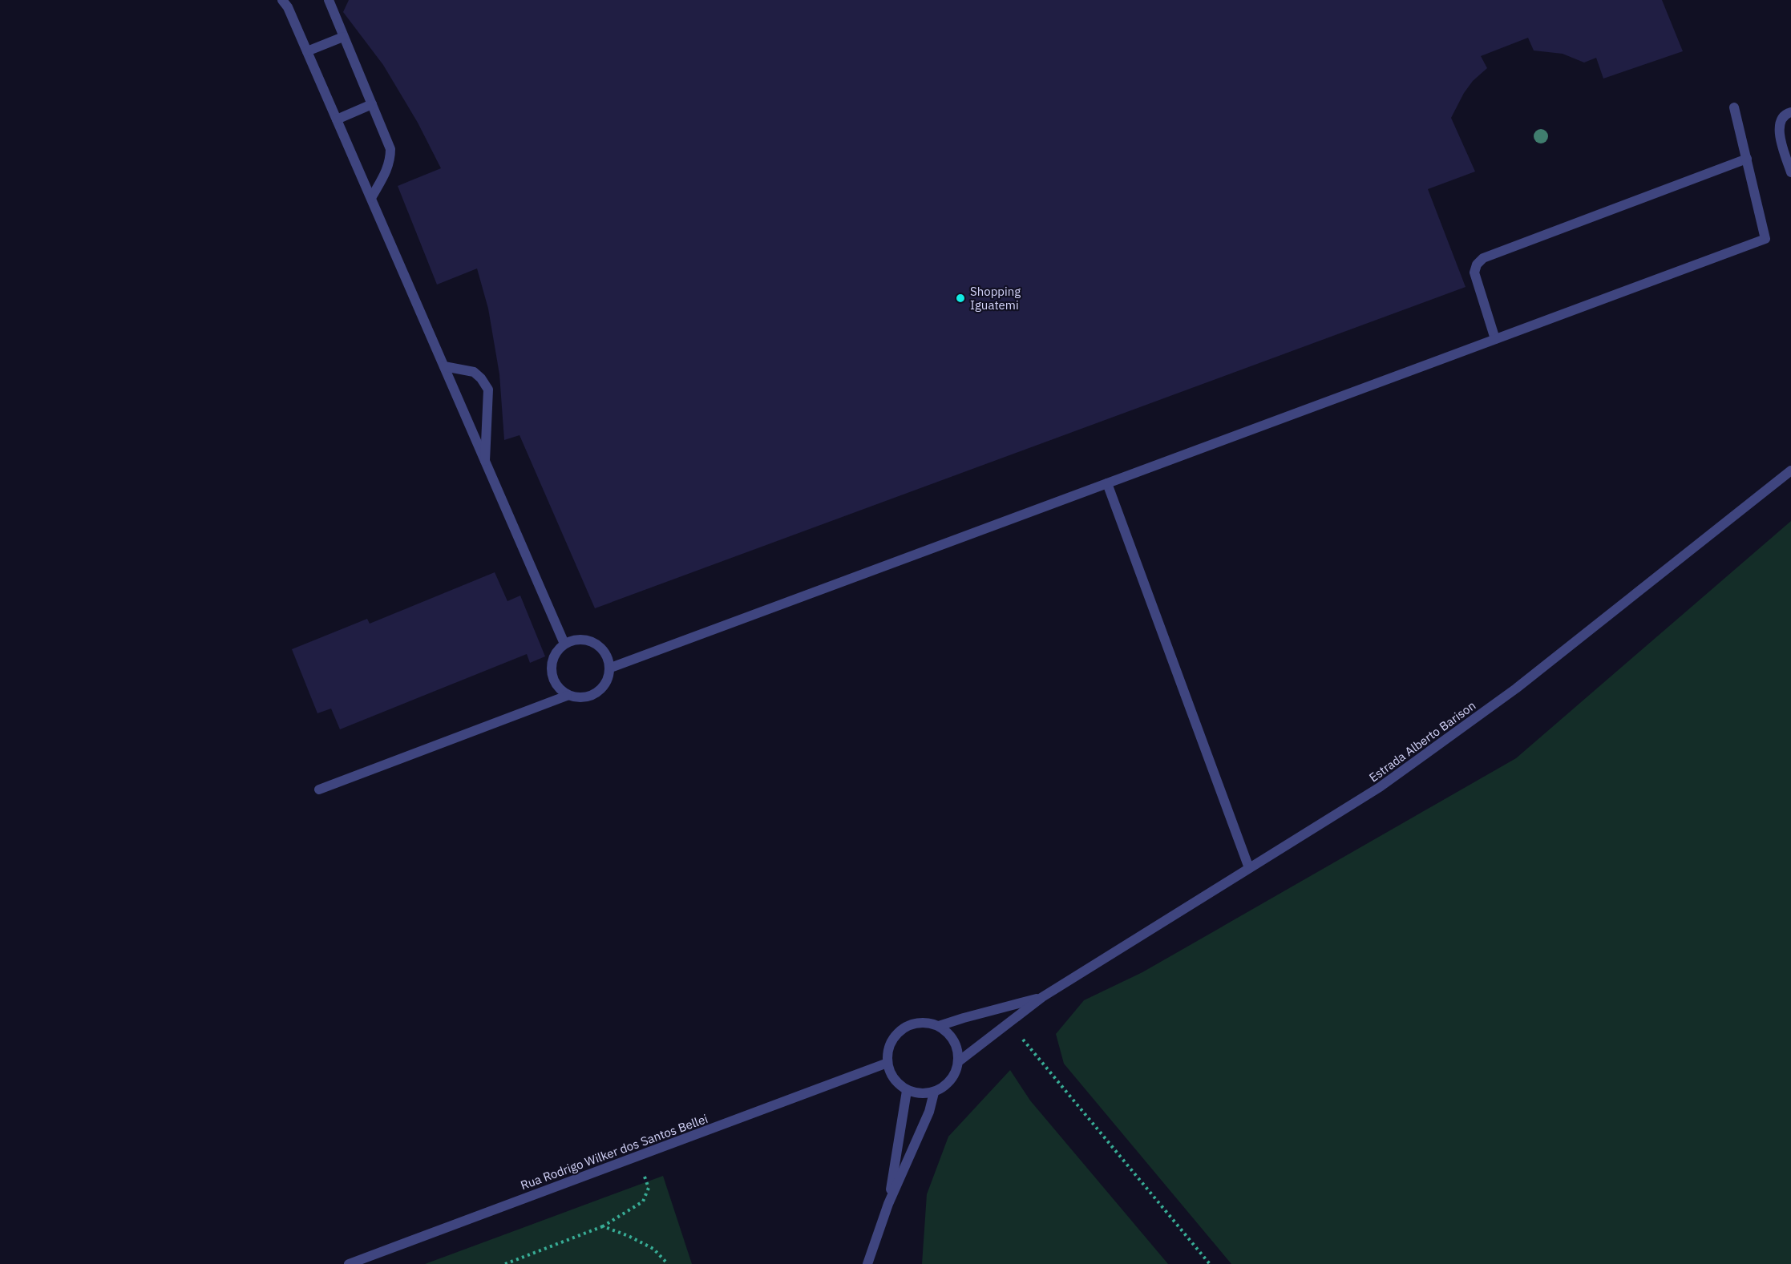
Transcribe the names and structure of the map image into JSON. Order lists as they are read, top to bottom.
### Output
{
  "streets": {
    "street": ["Estrada Alberto Barison", "Rua Rodrigo Wilker dos Santos Bellei"]
  },
  "crossings": [
    ["Estrada Alberto Barison", "Rua Rodrigo Wilker dos Santos Bellei"]
  ],
  "places": ["Shopping Iguatemi"]
}
